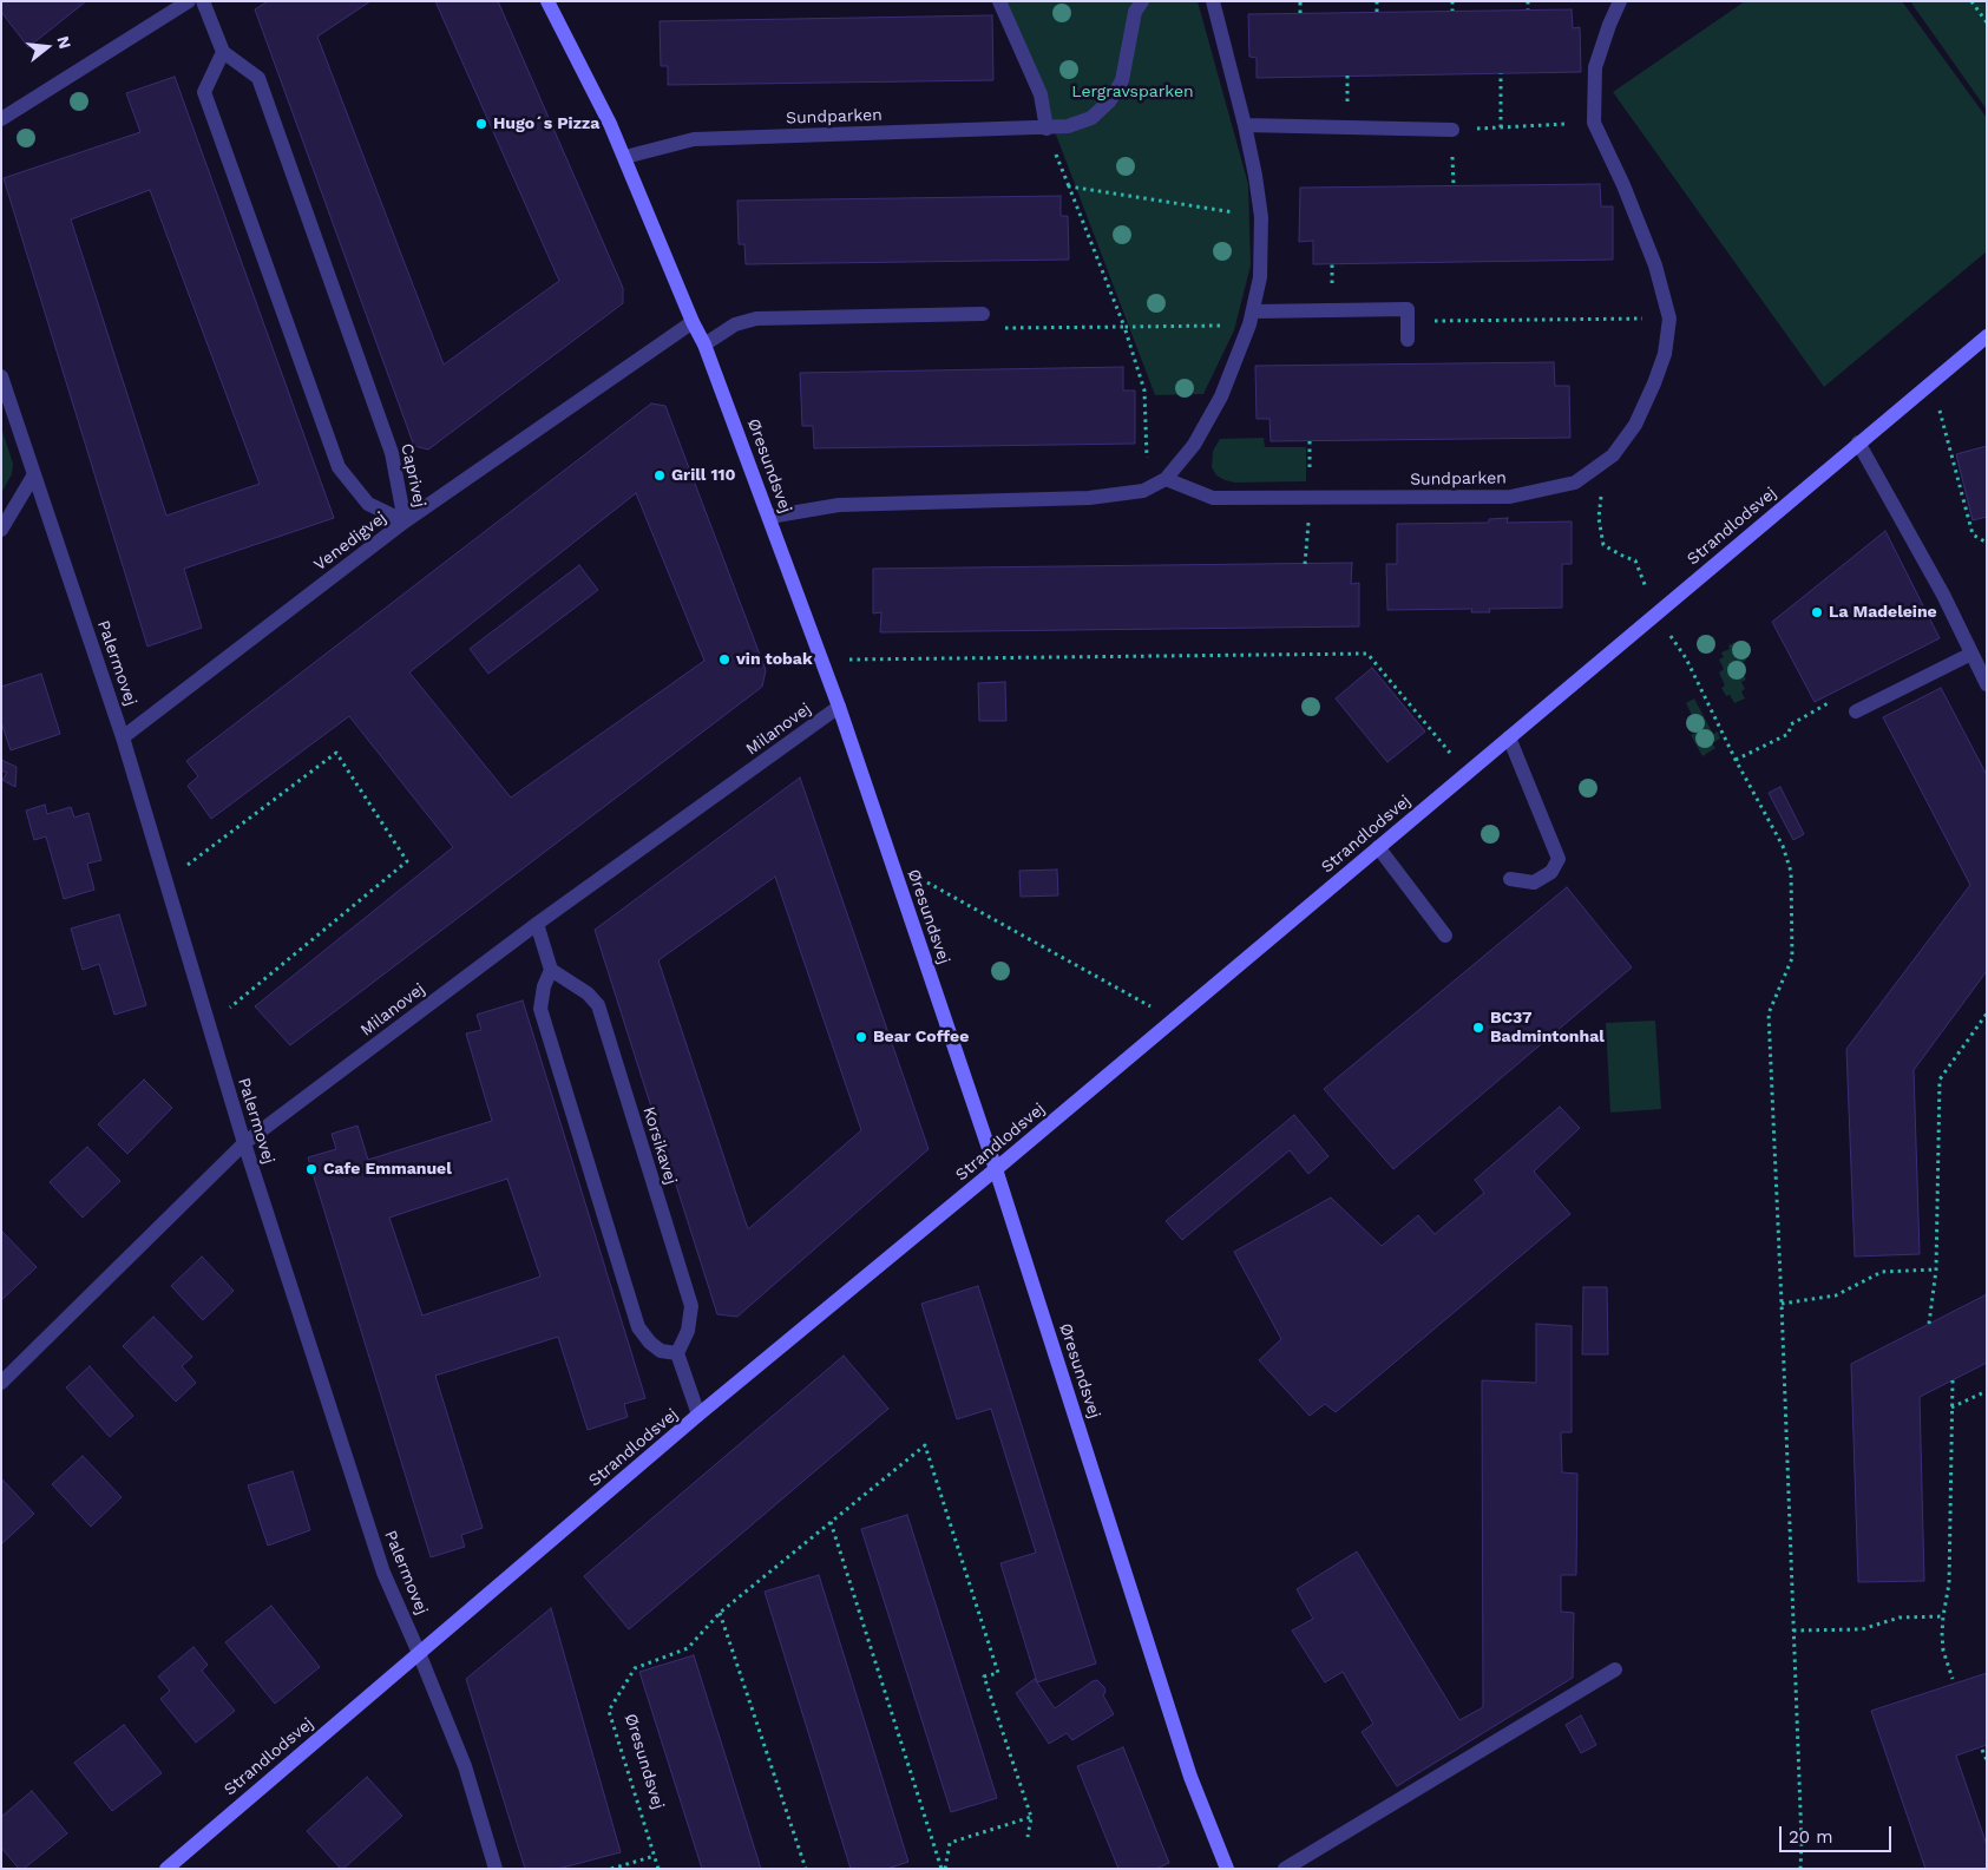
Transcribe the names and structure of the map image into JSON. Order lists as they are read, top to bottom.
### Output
{
  "streets": {
    "street": [
      "Sundparken",
      "Øresundsvej",
      "Caprivej",
      "Strandlodsvej",
      "Venedigvej",
      "Palermovej",
      "Milanovej",
      "Korsikavej"
    ]
  },
  "crossings": [
    ["Sundparken", "Øresundsvej"],
    ["Øresundsvej", "Strandlodsvej"],
    ["Øresundsvej", "Venedigvej"],
    ["Øresundsvej", "Milanovej"],
    ["Caprivej", "Venedigvej"],
    ["Strandlodsvej", "Palermovej"],
    ["Venedigvej", "Palermovej"],
    ["Palermovej", "Milanovej"]
  ],
  "parks": ["Lergravsparken"],
  "places": [
    "Hugo´s Pizza",
    "Grill 110",
    "La Madeleine",
    "vin tobak",
    "BC37 Badmintonhal",
    "Bear Coffee",
    "Cafe Emmanuel"
  ],
  "scale_bar": "20 m",
  "north": "right"
}
